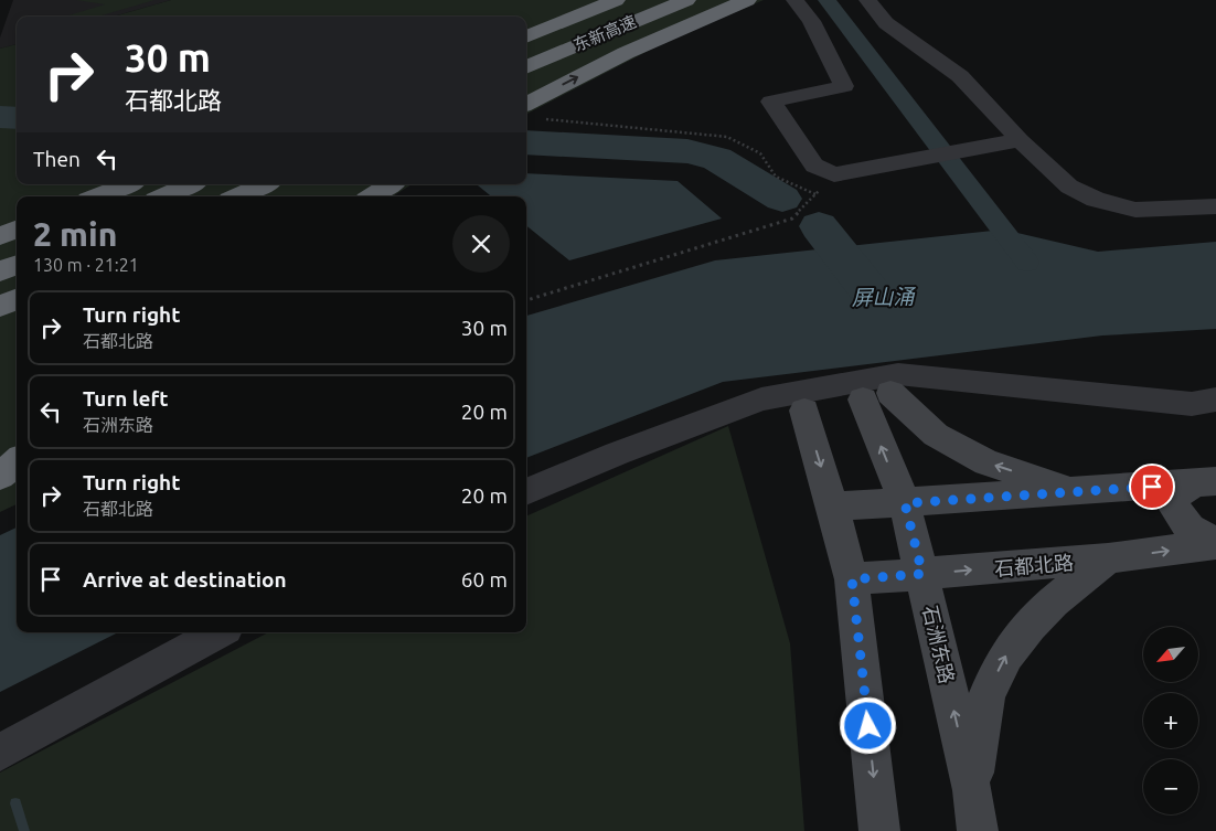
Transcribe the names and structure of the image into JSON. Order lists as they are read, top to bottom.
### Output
{
  "streets": {
    "highway": ["东新高速"],
    "main road": ["石都北路", "石洲东路"]
  },
  "crossings": [
    ["石都北路", "石洲东路"]
  ],
  "water": ["屏山涌"],
  "north": "bottom left",
  "page": {
    "turn": ["30 m", "石都北路"],
    "then": "Then",
    "heading": ["2 min", "130 m · 21:21"],
    "list": [
      {
        "name": "Turn right",
        "note": "石都北路",
        "value": "30 m"
      },
      {
        "name": "Turn left",
        "note": "石洲东路",
        "value": "20 m"
      },
      {
        "name": "Turn right",
        "note": "石都北路",
        "value": "20 m"
      },
      {
        "name": "Arrive at destination",
        "value": "60 m"
      }
    ],
    "map_buttons": ["+", "−"]
  }
}
